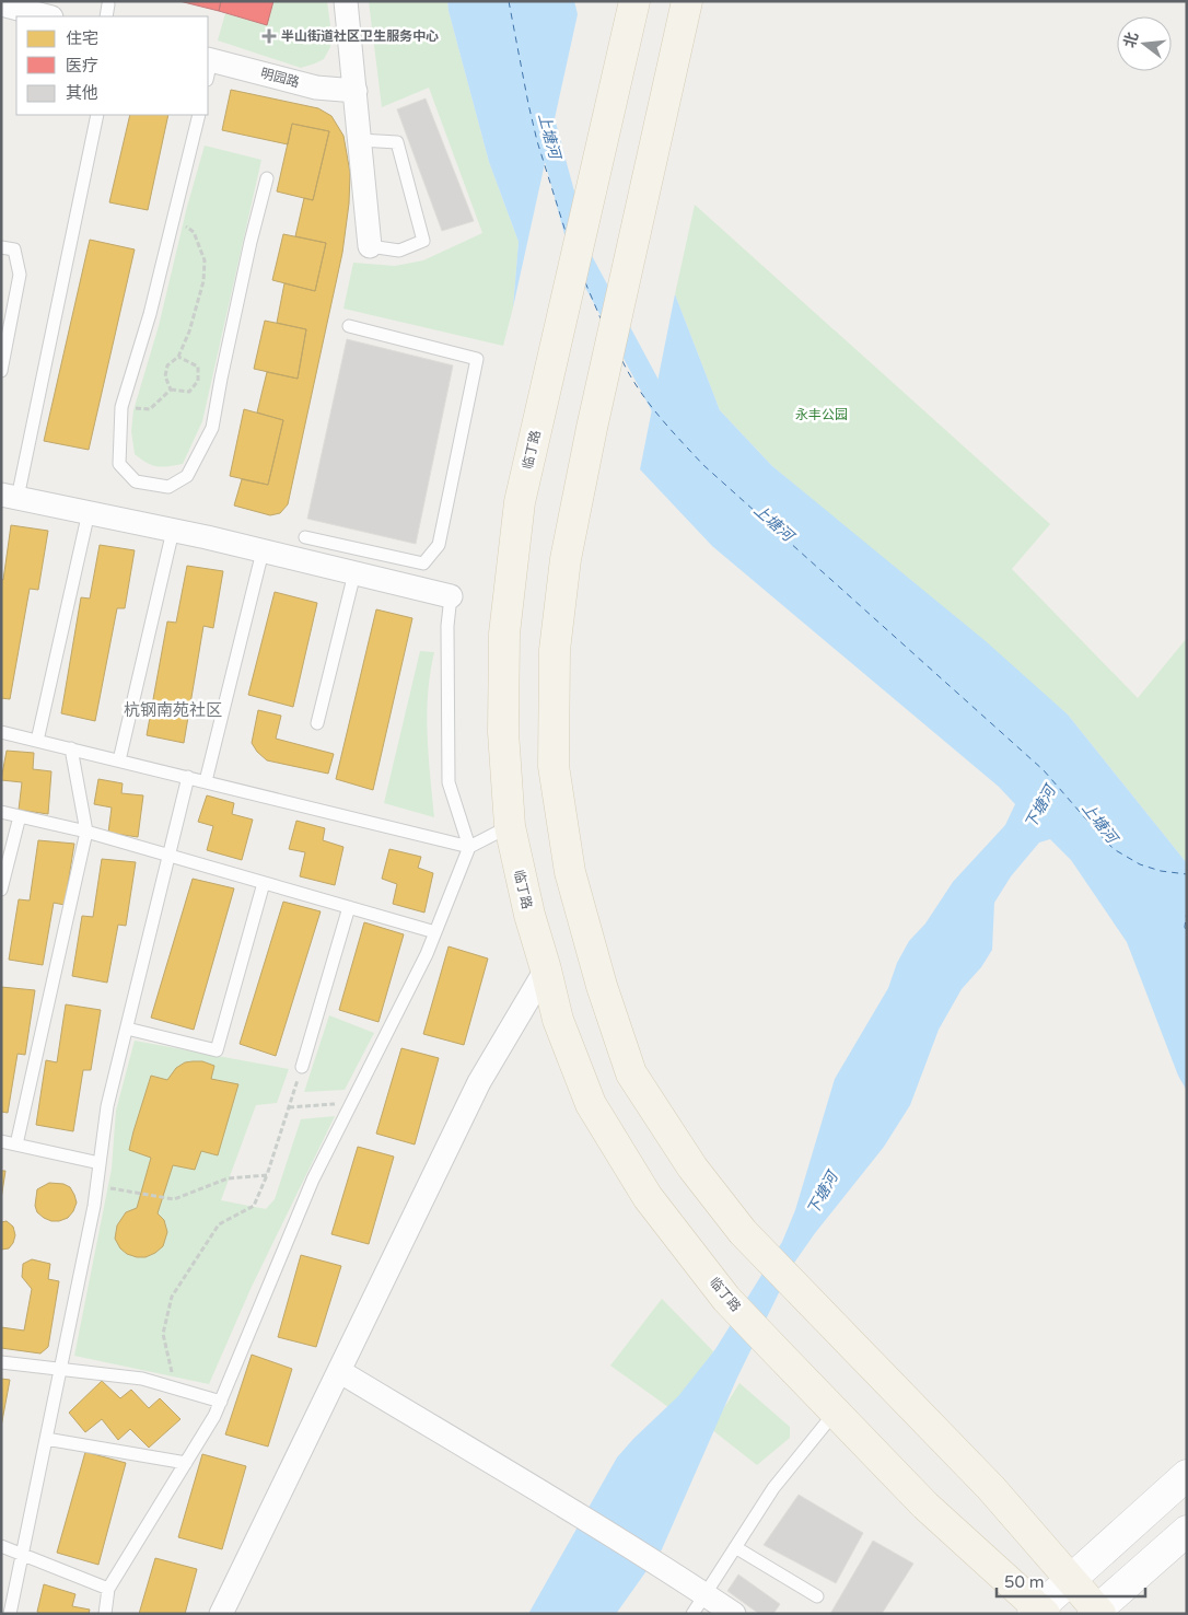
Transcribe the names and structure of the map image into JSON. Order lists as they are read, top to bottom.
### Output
{
  "streets": {
    "main road": ["临丁路"],
    "street": ["明园路"]
  },
  "districts": ["杭钢南苑社区"],
  "water": ["上塘河", "下塘河"],
  "parks": ["永丰公园"],
  "places": {
    "health": ["半山街道社区卫生服务中心"]
  },
  "legend": ["住宅", "医疗", "其他"],
  "scale_bar": "50 m",
  "north": "left"
}
